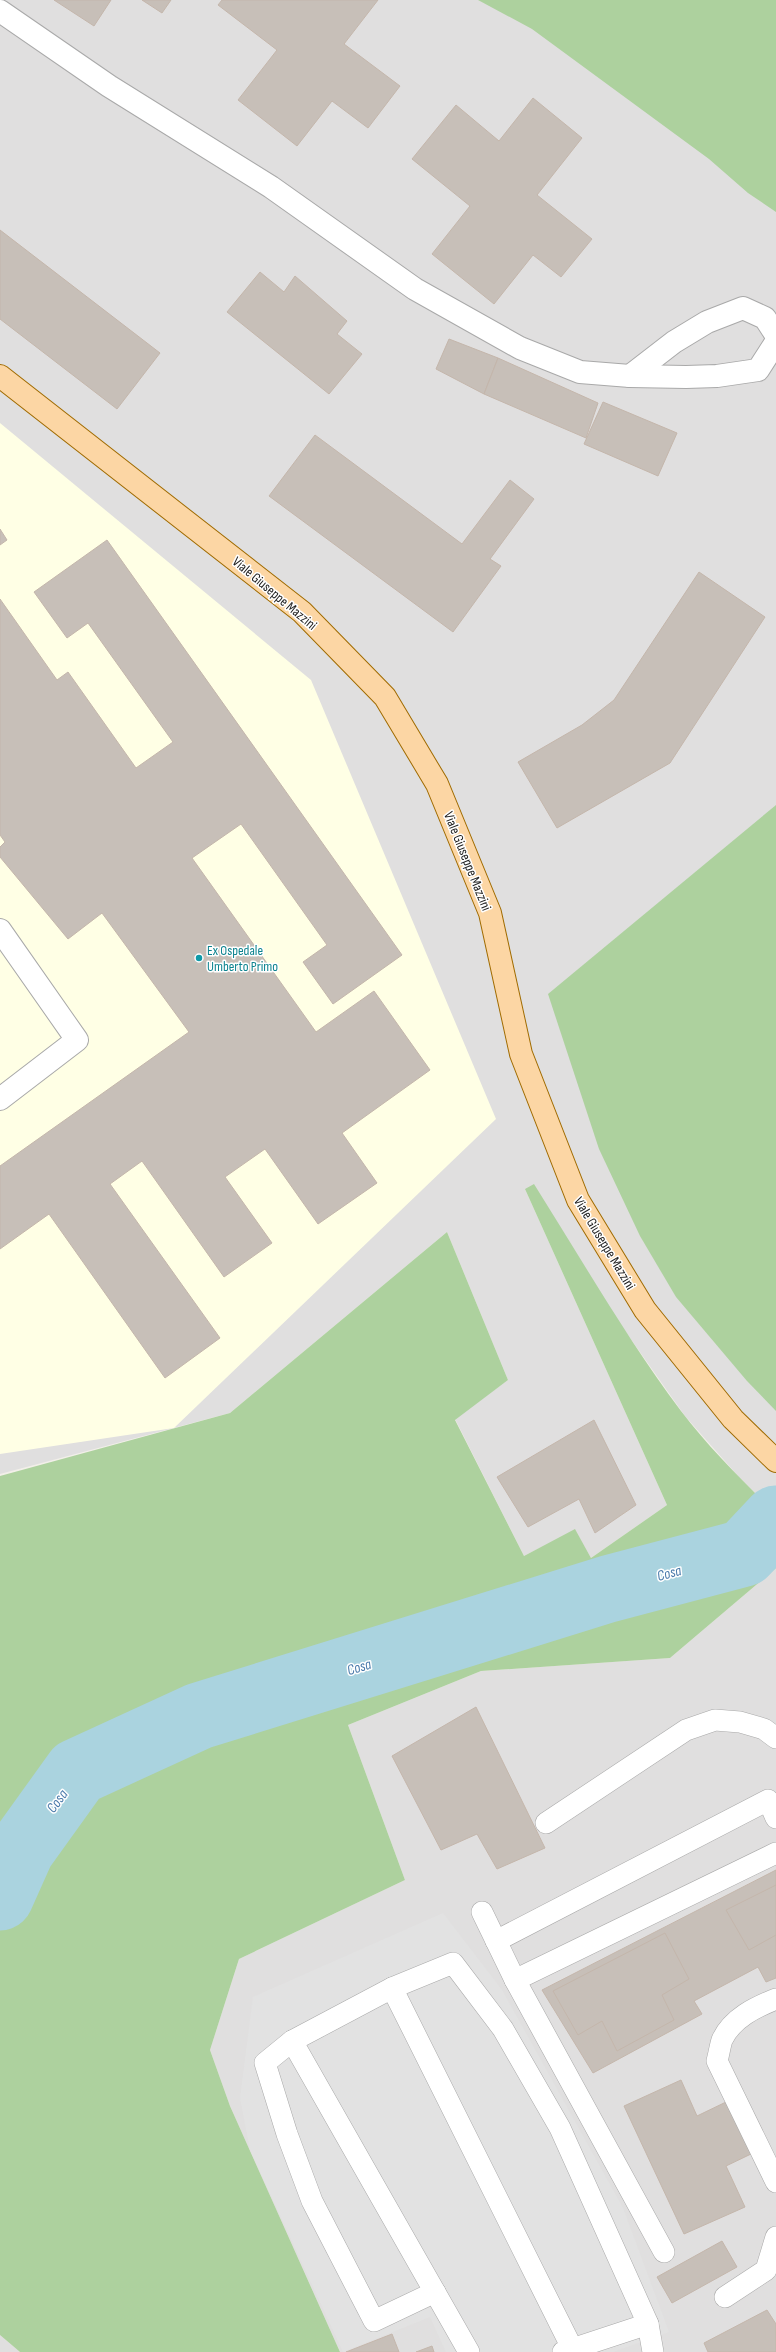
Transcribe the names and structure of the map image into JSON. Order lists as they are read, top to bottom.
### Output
{
  "streets": {
    "main road": ["Viale Giuseppe Mazzini"]
  },
  "water": ["Cosa"],
  "places": ["Ex Ospedale Umberto Primo"]
}
